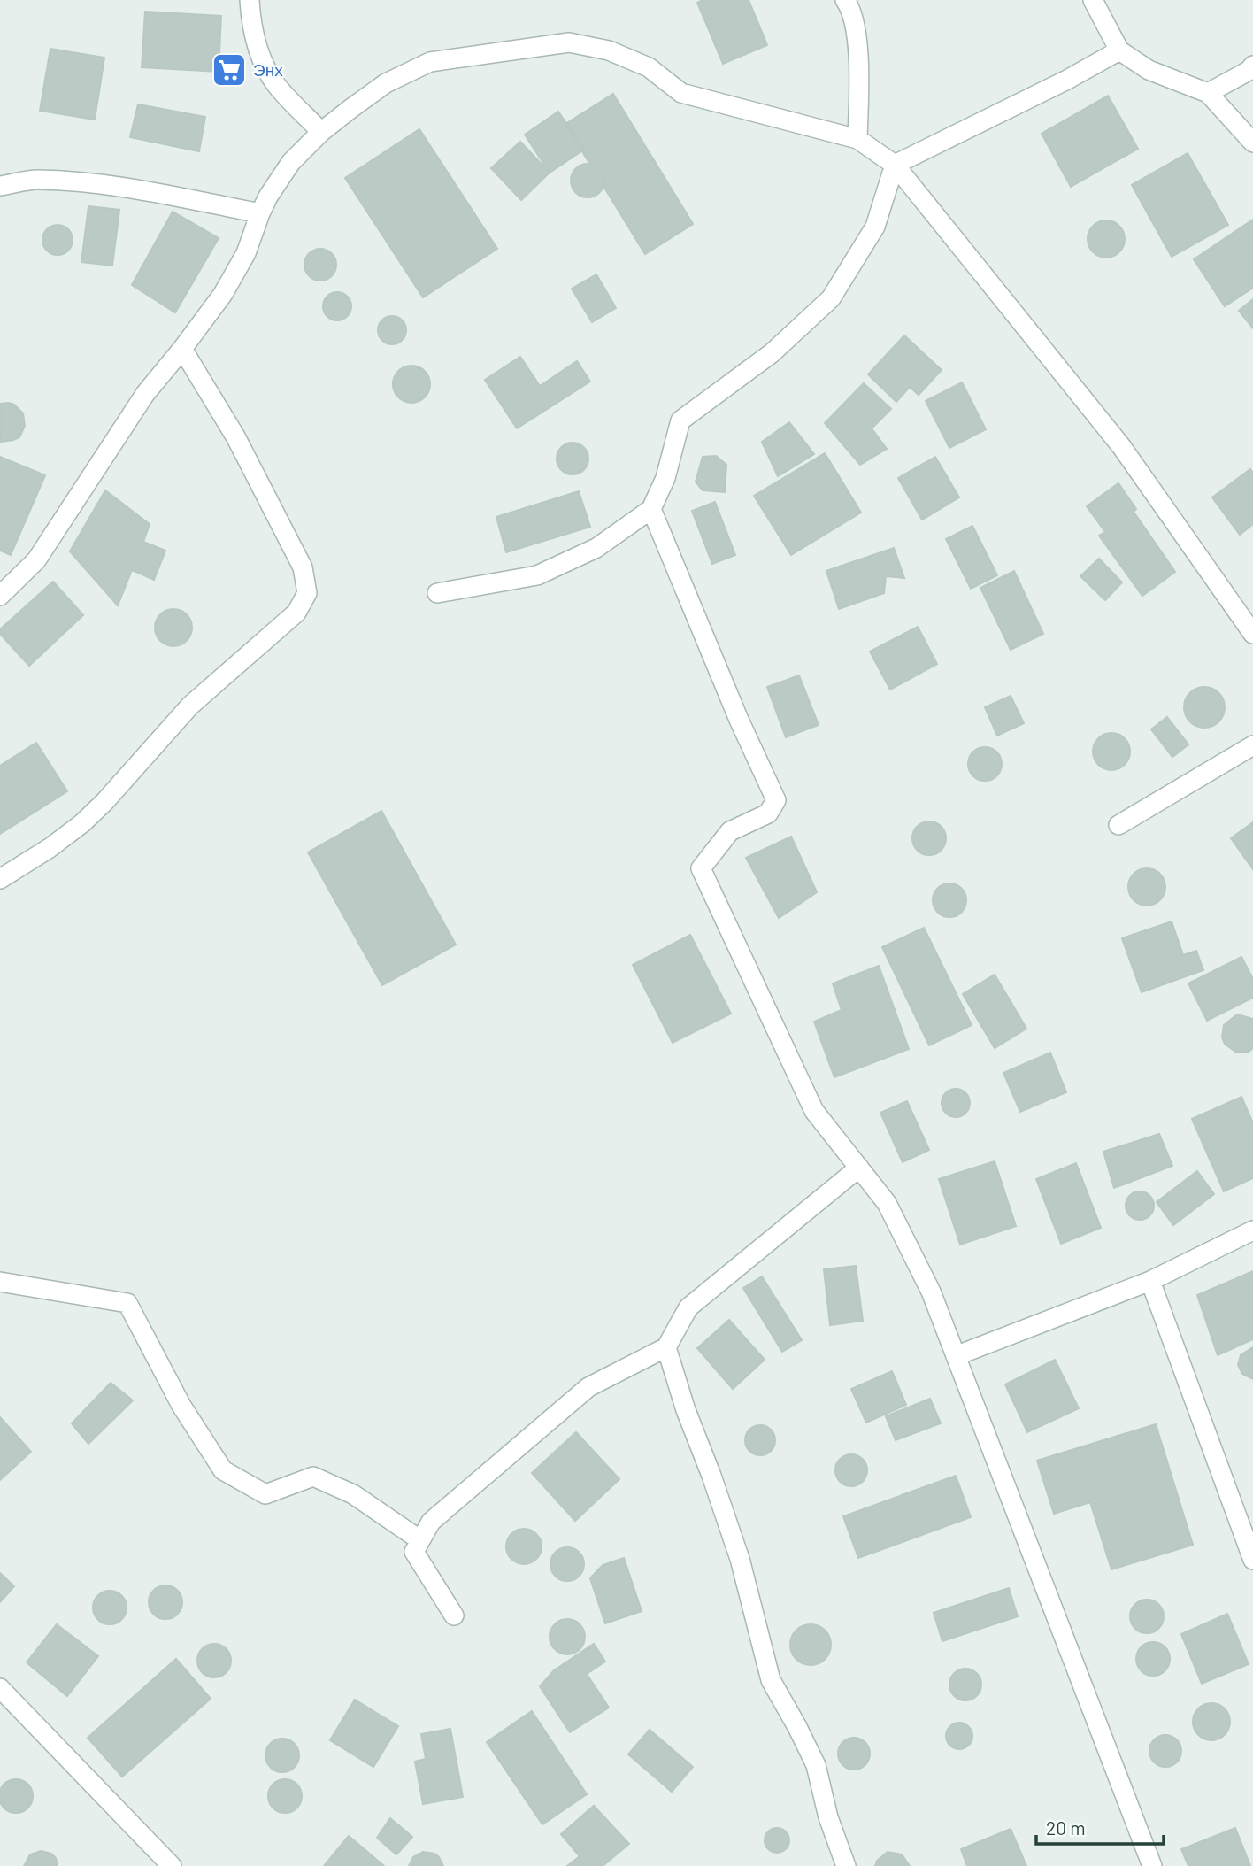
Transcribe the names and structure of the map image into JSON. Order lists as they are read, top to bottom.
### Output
{
  "places": {
    "supermarket": ["Энх"]
  },
  "scale_bar": "20 m"
}
